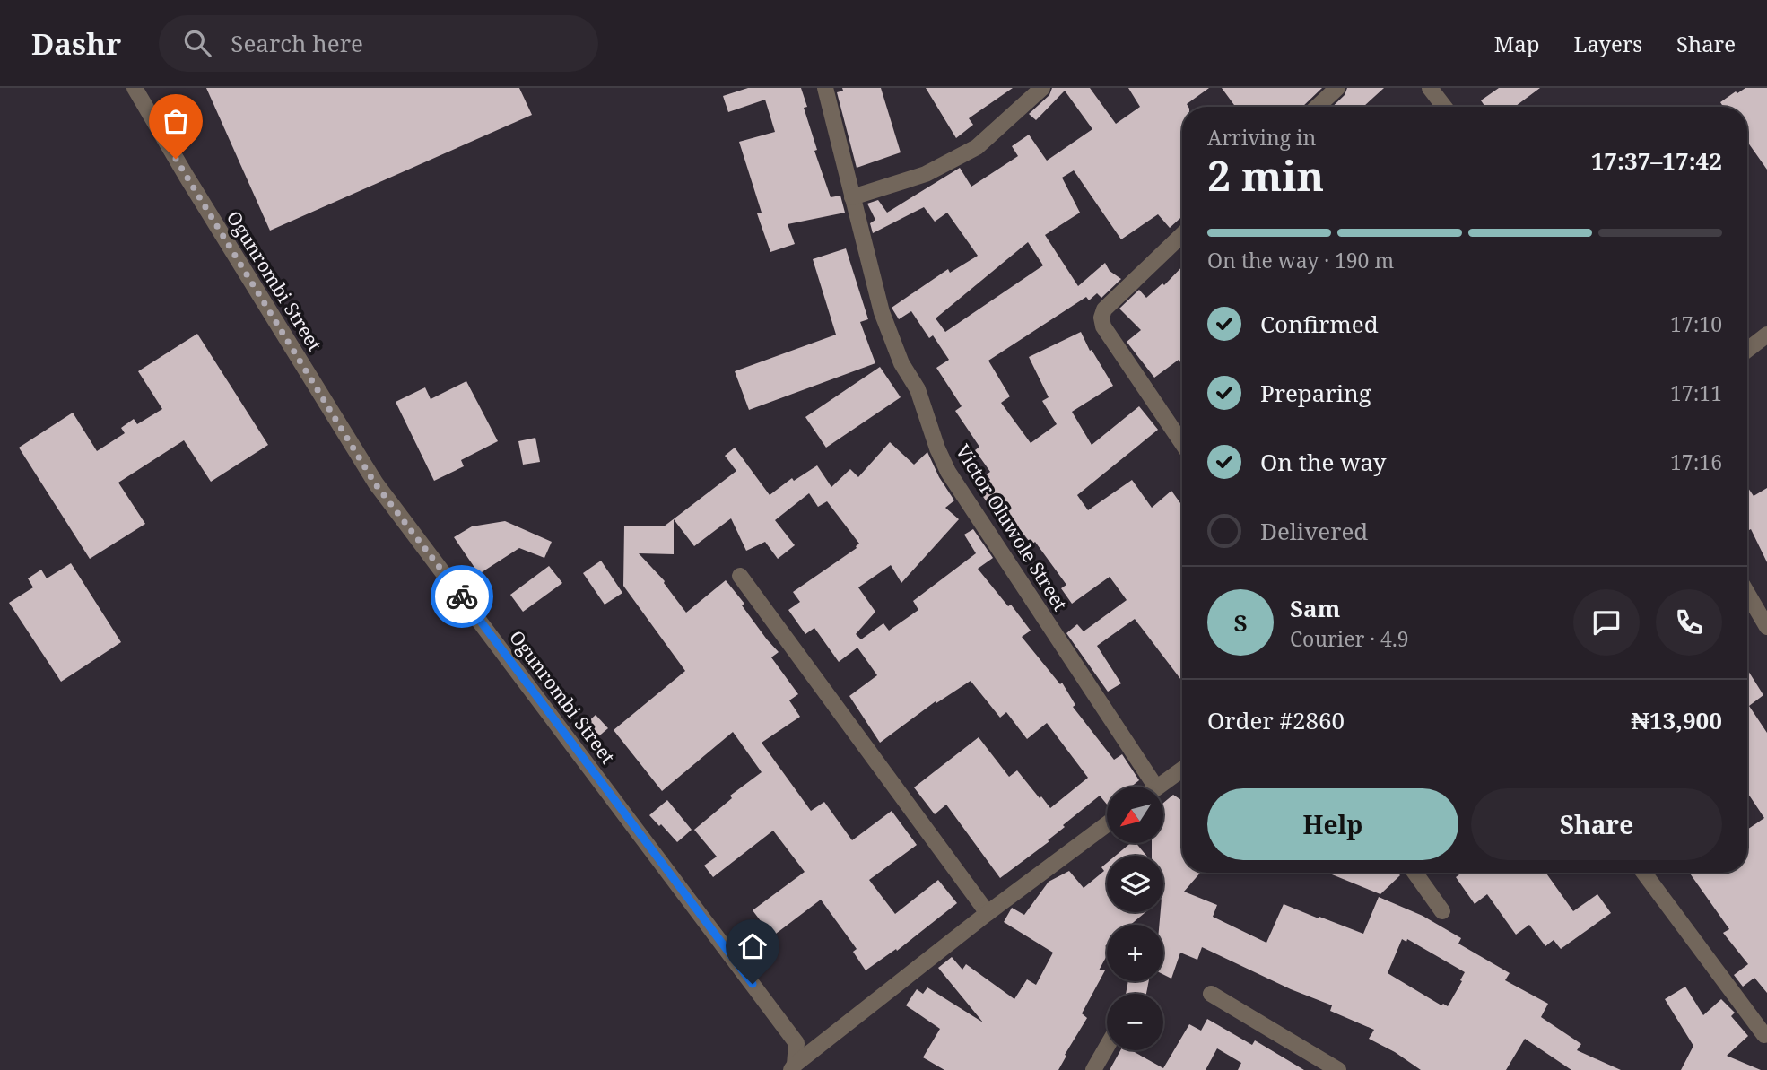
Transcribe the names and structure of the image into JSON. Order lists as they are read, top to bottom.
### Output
{
  "streets": {
    "street": ["Ogunrombi Street", "Victor Oluwole Street"]
  },
  "north": "bottom left",
  "page": {
    "header": "Dashr",
    "search": "Search here",
    "nav": ["Map", "Layers", "Share"],
    "heading": ["2 min", "Arriving in", "17:37–17:42"],
    "panel": [
      "Sam",
      "Courier · 4.9",
      "Order #2860",
      "₦13,900"
    ],
    "bar": "On the way · 190 m",
    "list": [
      ["Confirmed", "17:10"],
      ["Preparing", "17:11"],
      ["On the way", "17:16"],
      "Delivered"
    ],
    "round": "S",
    "buttons": ["Help", "Share"],
    "map_buttons": ["+", "−"]
  }
}
